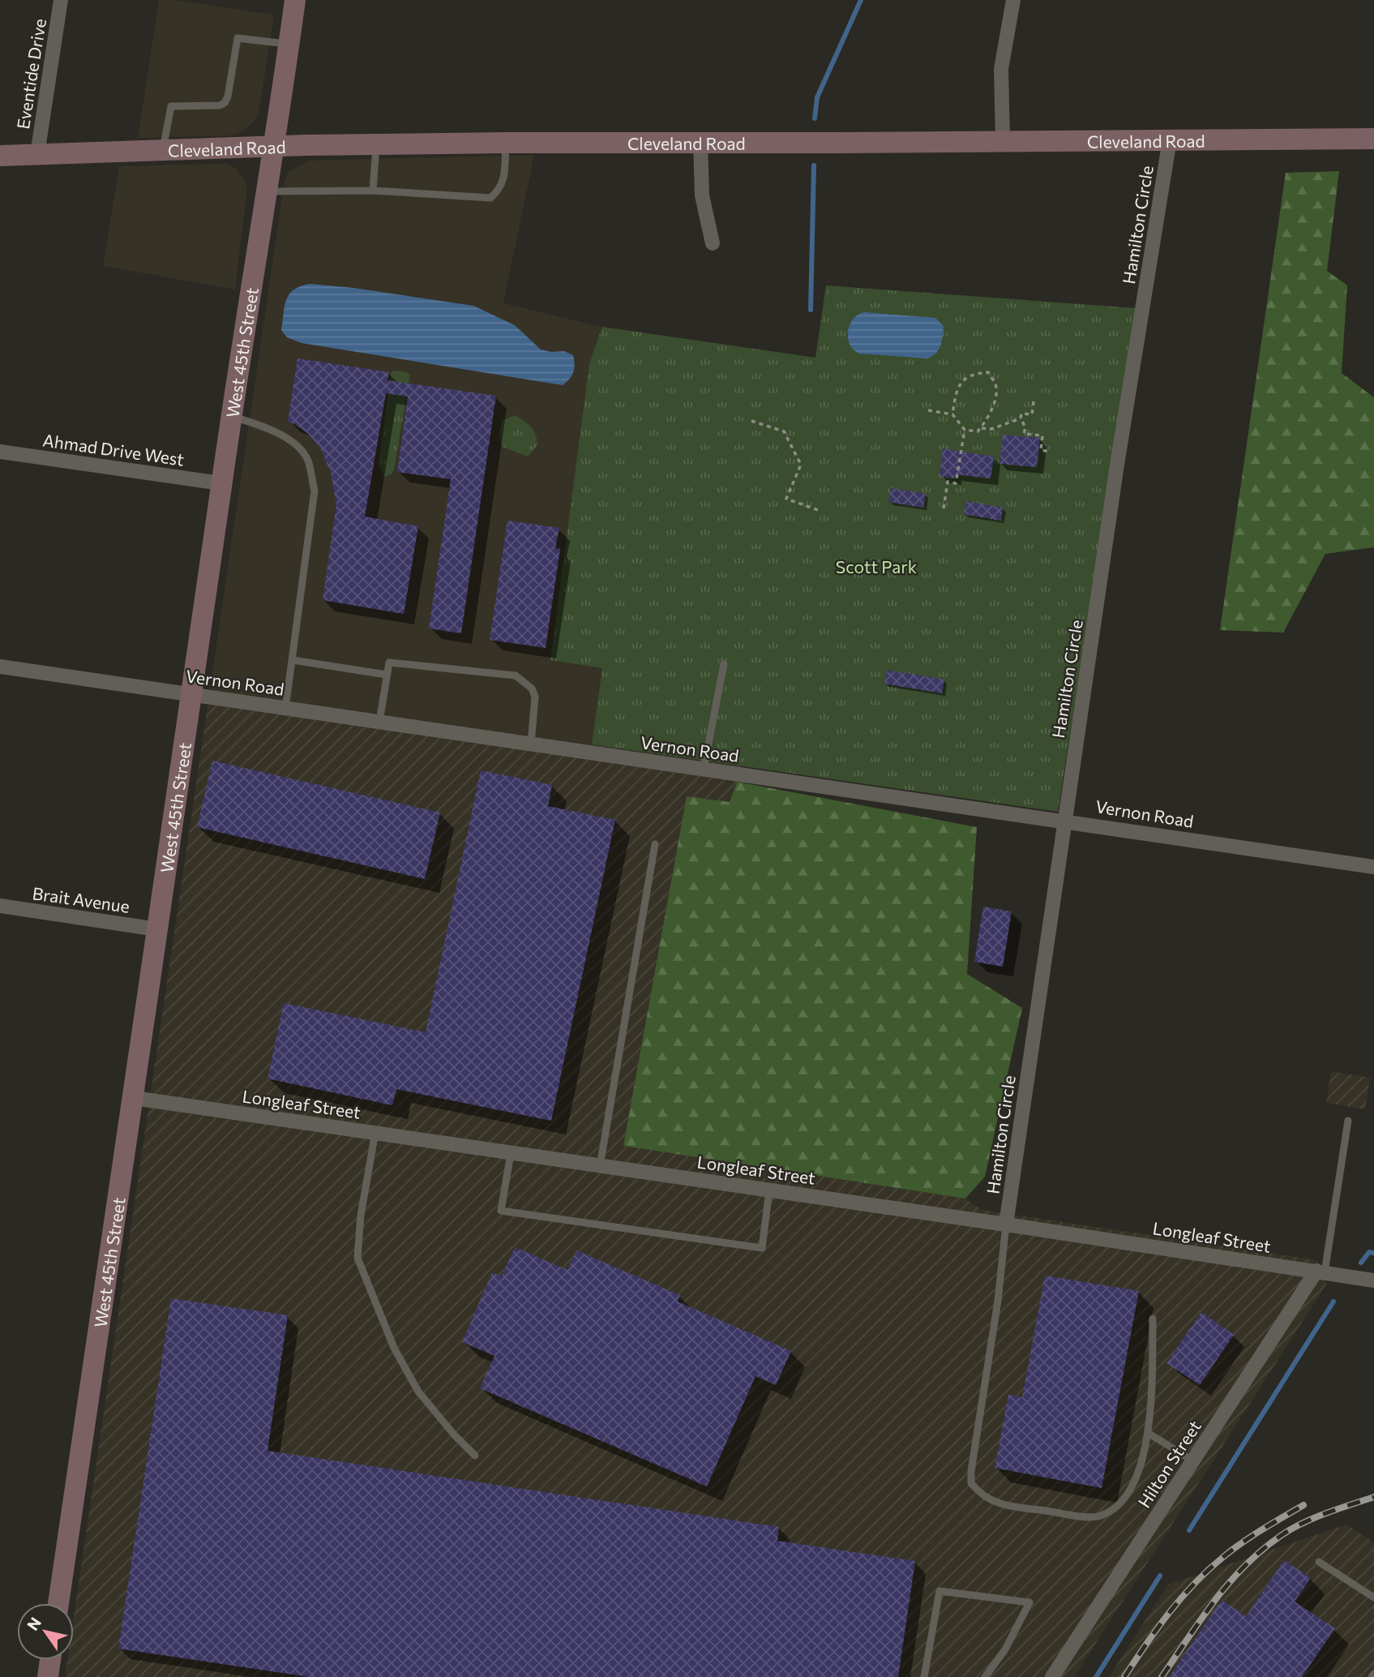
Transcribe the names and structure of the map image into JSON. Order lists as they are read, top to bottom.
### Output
{
  "streets": {
    "street": [
      "Eventide Drive",
      "Cleveland Road",
      "Hamilton Circle",
      "West 45th Street",
      "Ahmad Drive West",
      "Vernon Road",
      "Brait Avenue",
      "Longleaf Street",
      "Hilton Street"
    ]
  },
  "crossings": [
    ["Eventide Drive", "Cleveland Road"],
    ["Cleveland Road", "Hamilton Circle"],
    ["Cleveland Road", "West 45th Street"],
    ["Hamilton Circle", "Vernon Road"],
    ["Hamilton Circle", "Longleaf Street"],
    ["West 45th Street", "Ahmad Drive West"],
    ["West 45th Street", "Vernon Road"],
    ["West 45th Street", "Brait Avenue"],
    ["West 45th Street", "Longleaf Street"],
    ["Longleaf Street", "Hilton Street"]
  ],
  "parks": ["Scott Park"],
  "north": "top left"
}
